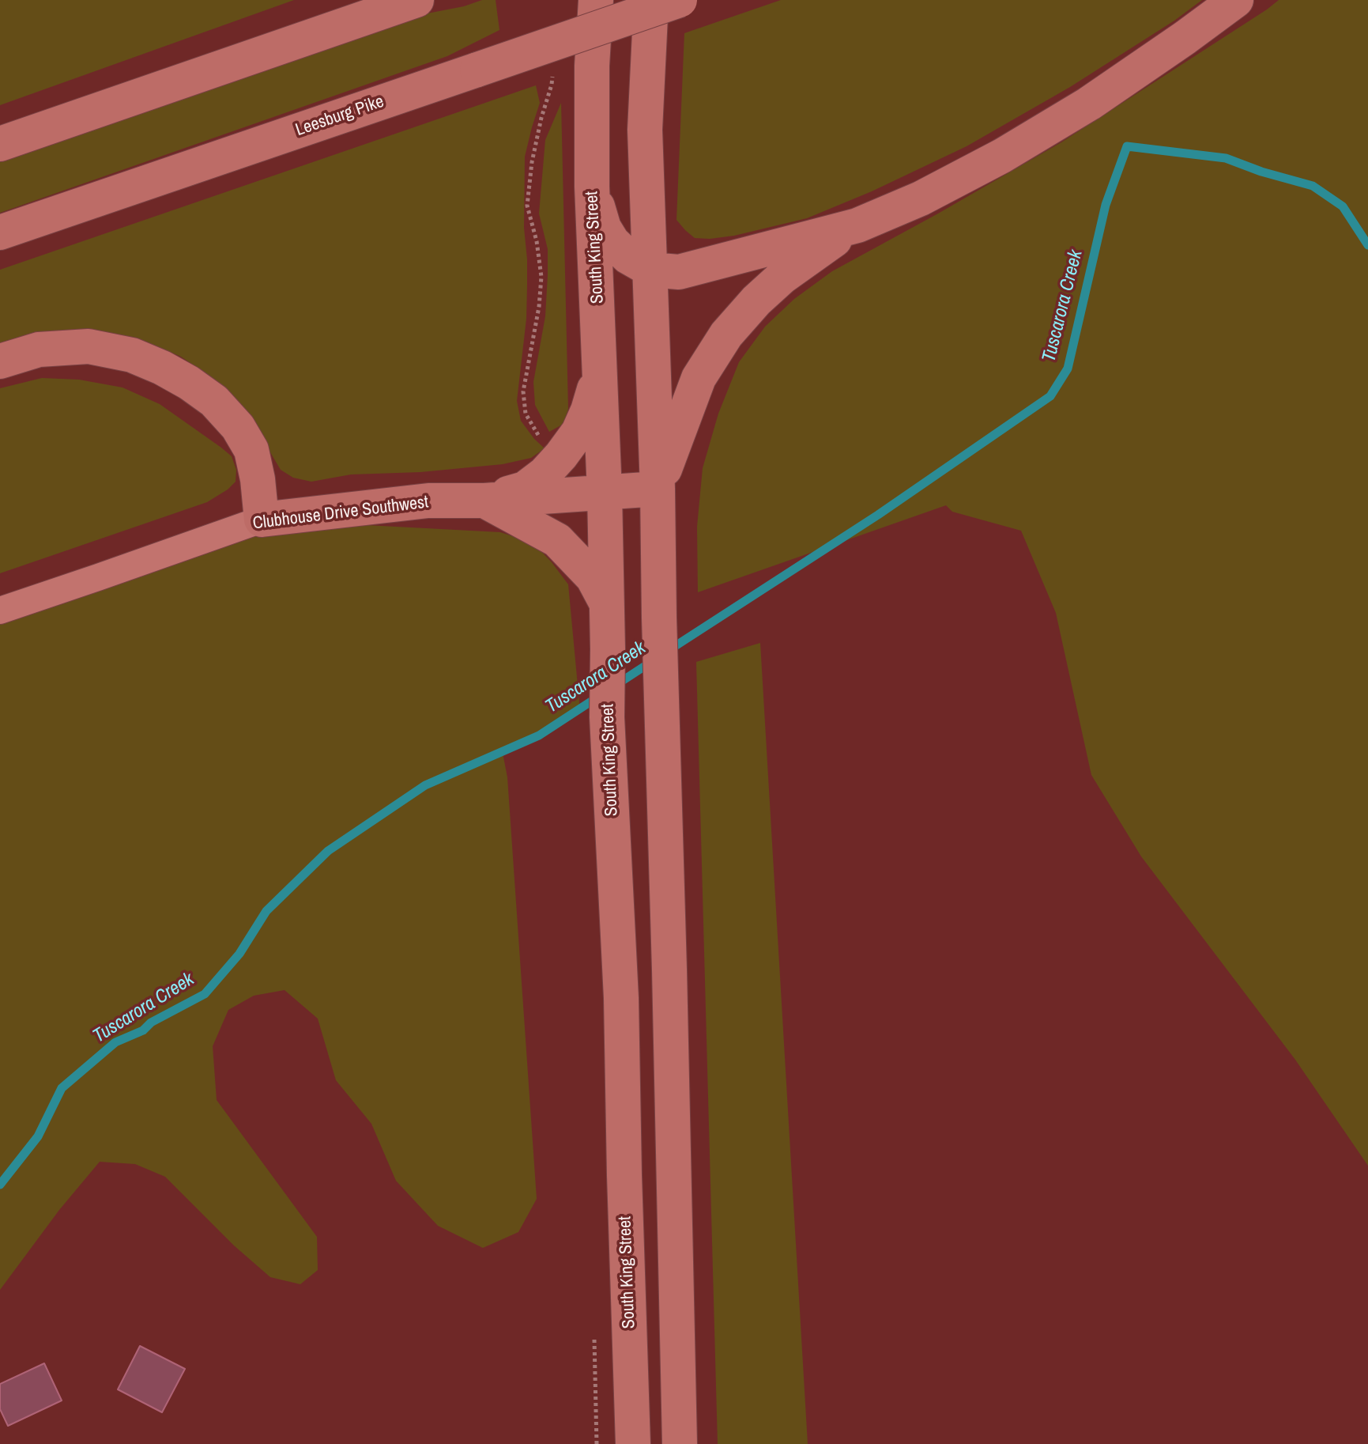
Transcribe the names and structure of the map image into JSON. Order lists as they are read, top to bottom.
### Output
{
  "streets": {
    "highway": ["Leesburg Pike", "South King Street", "Clubhouse Drive Southwest"]
  },
  "crossings": [
    ["South King Street", "Clubhouse Drive Southwest"]
  ],
  "water": ["Tuscarora Creek"]
}
